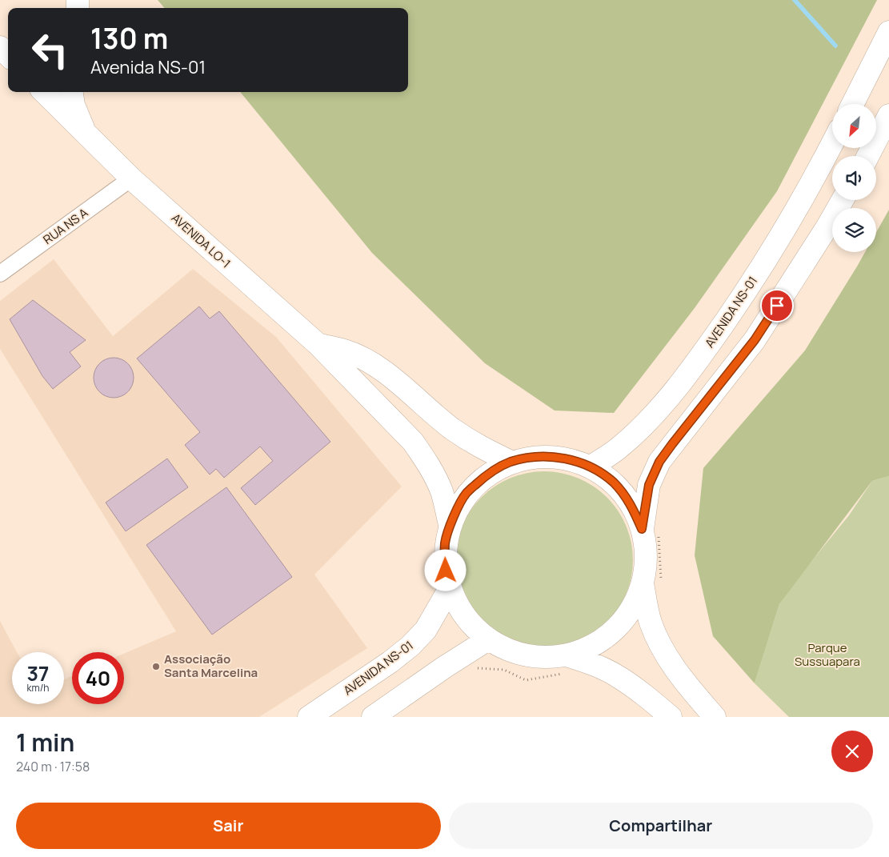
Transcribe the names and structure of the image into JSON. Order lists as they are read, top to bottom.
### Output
{
  "streets": {
    "street": ["RUA NS A", "AVENIDA LO-1", "AVENIDA NS-01"]
  },
  "crossings": [
    ["RUA NS A", "AVENIDA LO-1"]
  ],
  "parks": ["Parque Sussuapara"],
  "places": ["Associação Santa Marcelina"],
  "north": "bottom left",
  "page": {
    "turn": ["130 m", "Avenida NS-01"],
    "speed": "37 km/h",
    "limit": "40",
    "heading": ["1 min", "240 m · 17:58"],
    "buttons": ["Sair", "Compartilhar"]
  }
}
